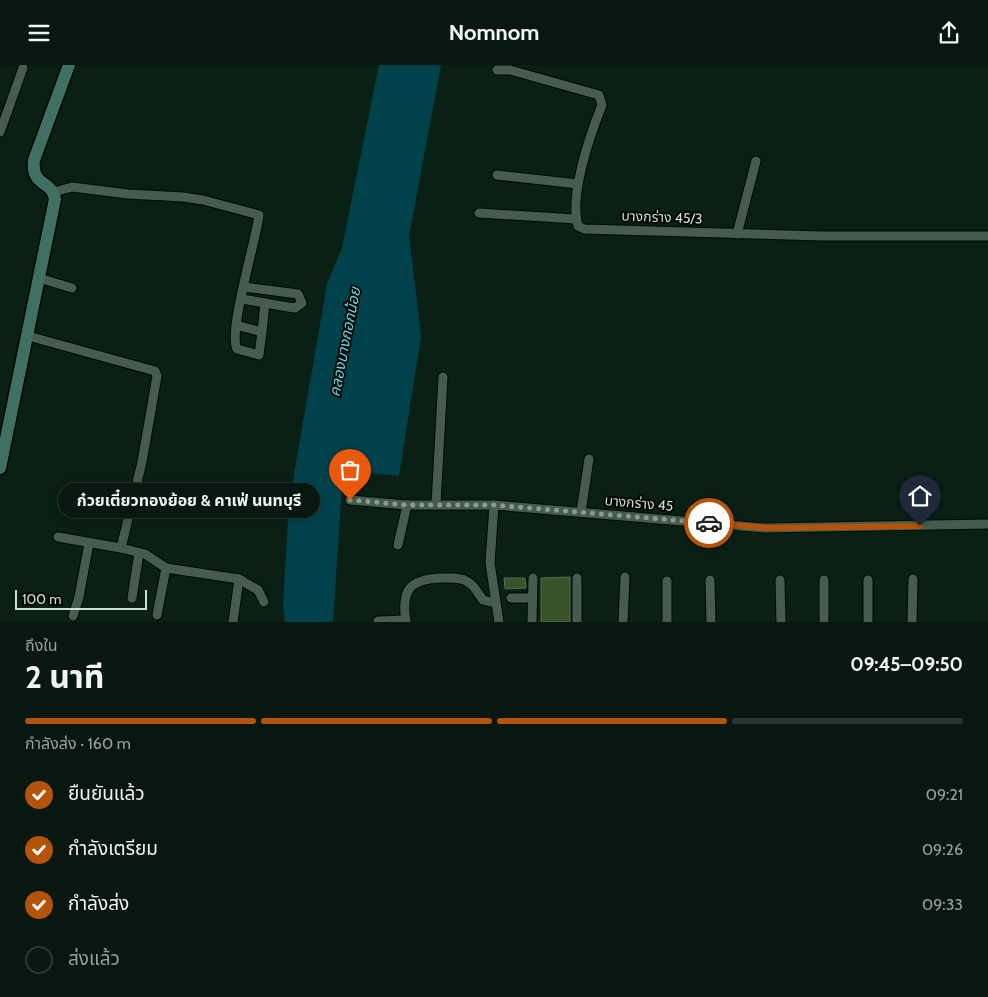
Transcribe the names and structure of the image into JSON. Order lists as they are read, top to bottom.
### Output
{
  "streets": {
    "street": ["บางกร่าง 45/3", "บางกร่าง 45"]
  },
  "water": ["คลองบางกอกน้อย"],
  "places": ["ก๋วยเตี๋ยวทองย้อย & คาเฟ่ นนทบุรี"],
  "scale_bar": "100 m",
  "page": {
    "header": "Nomnom",
    "bubble": "ก๋วยเตี๋ยวทองย้อย & คาเฟ่ นนทบุรี",
    "scale": "100 m",
    "heading": ["2 นาที", "ถึงใน", "09:45–09:50"],
    "bar": "กำลังส่ง · 160 m",
    "list": [
      ["ยืนยันแล้ว", "09:21"],
      ["กำลังเตรียม", "09:26"],
      ["กำลังส่ง", "09:33"],
      "ส่งแล้ว"
    ]
  }
}
